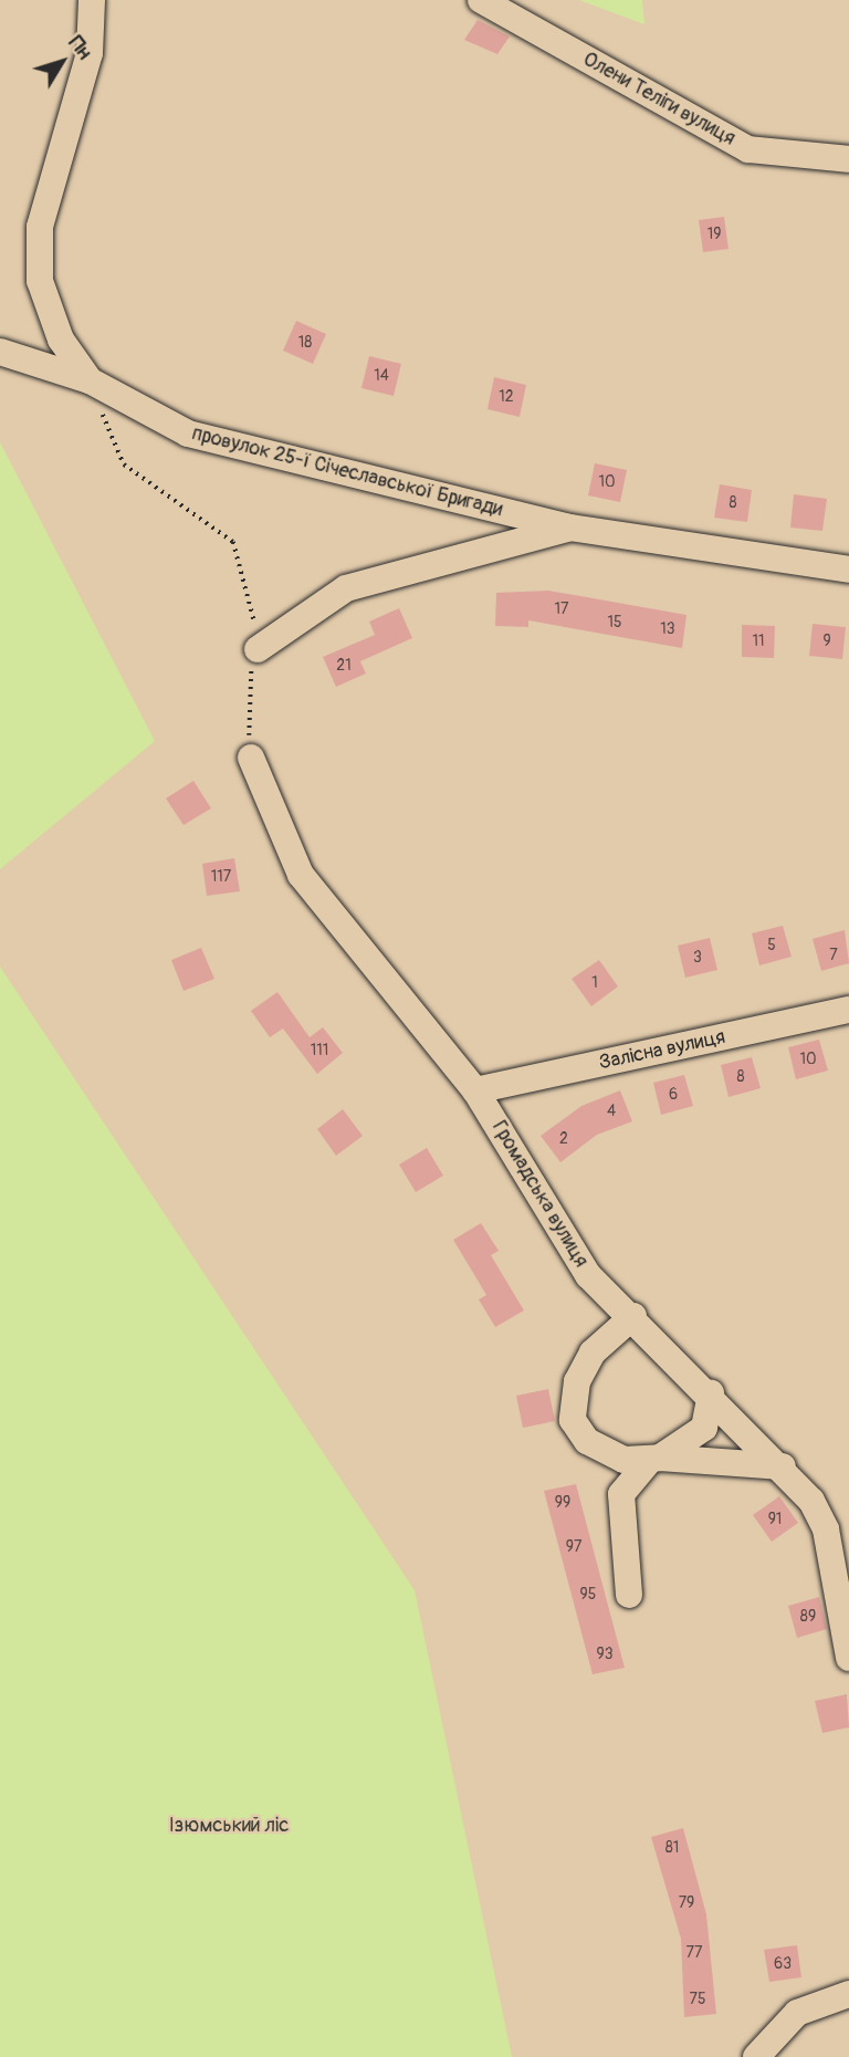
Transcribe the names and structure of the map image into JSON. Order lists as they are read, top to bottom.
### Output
{
  "streets": {
    "street": [
      "Олени Теліги вулиця",
      "провулок 25-ї Січеславської Бригади",
      "Залісна вулиця",
      "Громадська вулиця"
    ]
  },
  "crossings": [
    ["Залісна вулиця", "Громадська вулиця"]
  ],
  "parks": ["Ізюмський ліс"],
  "house_numbers": [
    "19",
    "18",
    "14",
    "12",
    "10",
    "8",
    "17",
    "15",
    "13",
    "11",
    "9",
    "21",
    "117",
    "5",
    "7",
    "3",
    "1",
    "111",
    "10",
    "8",
    "6",
    "4",
    "2",
    "99",
    "91",
    "97",
    "95",
    "89",
    "93",
    "81",
    "79",
    "77",
    "63",
    "75"
  ],
  "north": "top right"
}
